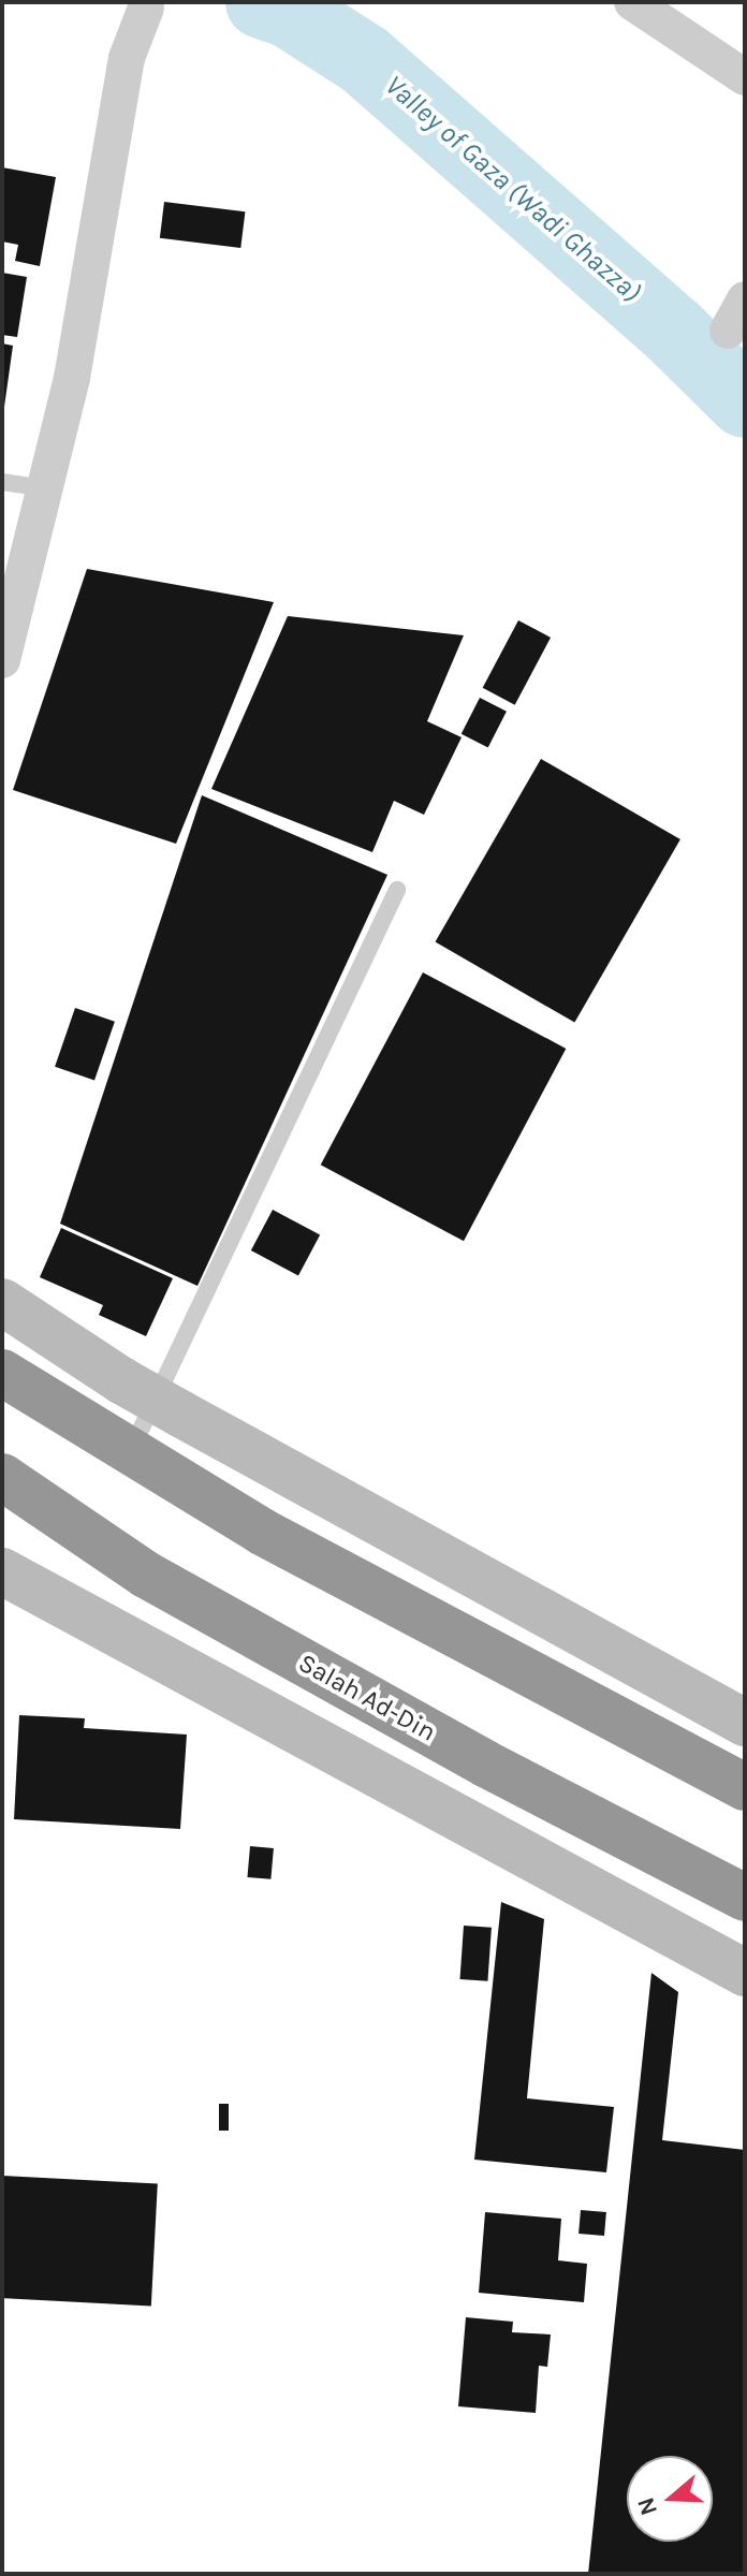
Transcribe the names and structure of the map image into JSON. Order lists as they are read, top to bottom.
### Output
{
  "streets": {
    "highway": ["Salah Ad-Din"]
  },
  "water": ["Valley of Gaza (Wadi Ghazza)"],
  "north": "left"
}
